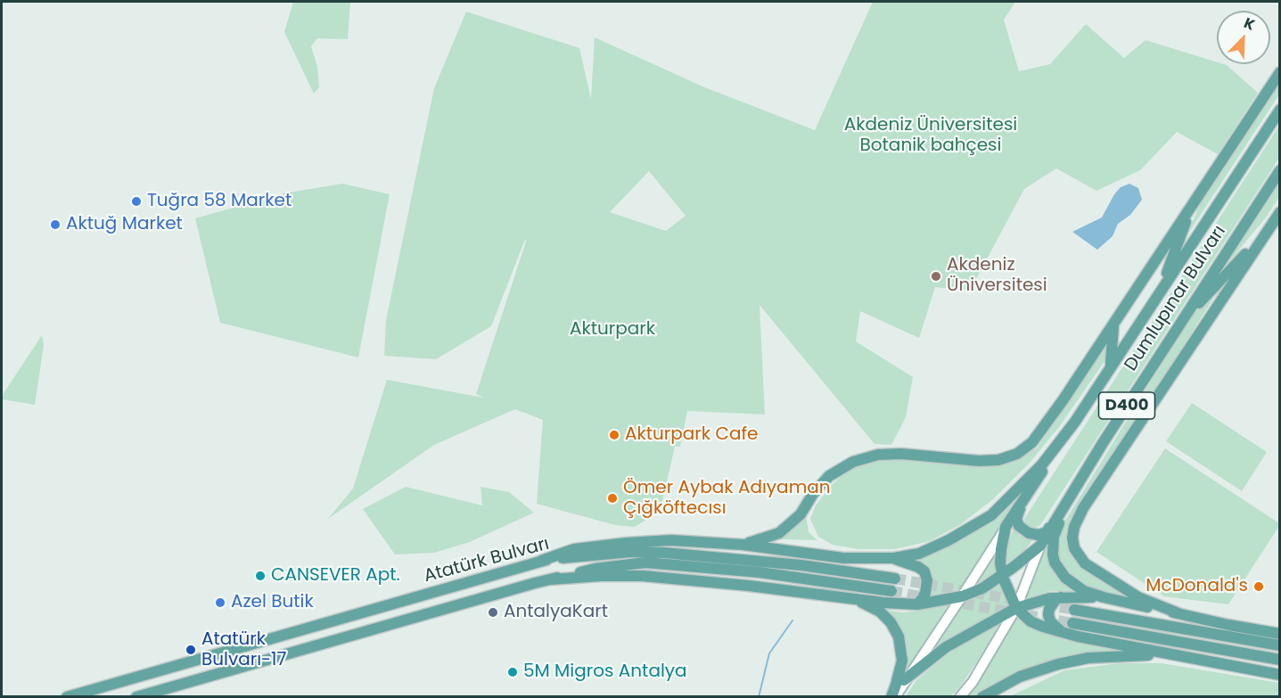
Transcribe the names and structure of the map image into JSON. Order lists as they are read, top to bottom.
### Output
{
  "streets": {
    "main road": ["Dumlupınar Bulvarı", "D400", "Atatürk Bulvarı"]
  },
  "parks": ["Akdeniz Üniversitesi Botanik bahçesi", "Akturpark"],
  "places": [
    "Tuğra 58 Market",
    "Aktuğ Market",
    "Akdeniz Üniversitesi",
    "Akturpark Cafe",
    "Ömer Aybak Adıyaman Çığköftecısı",
    "CANSEVER Apt.",
    "McDonald's",
    "Azel Butik",
    "AntalyaKart",
    "Atatürk Bulvarı-17",
    "5M Migros Antalya"
  ],
  "north": "top right"
}
